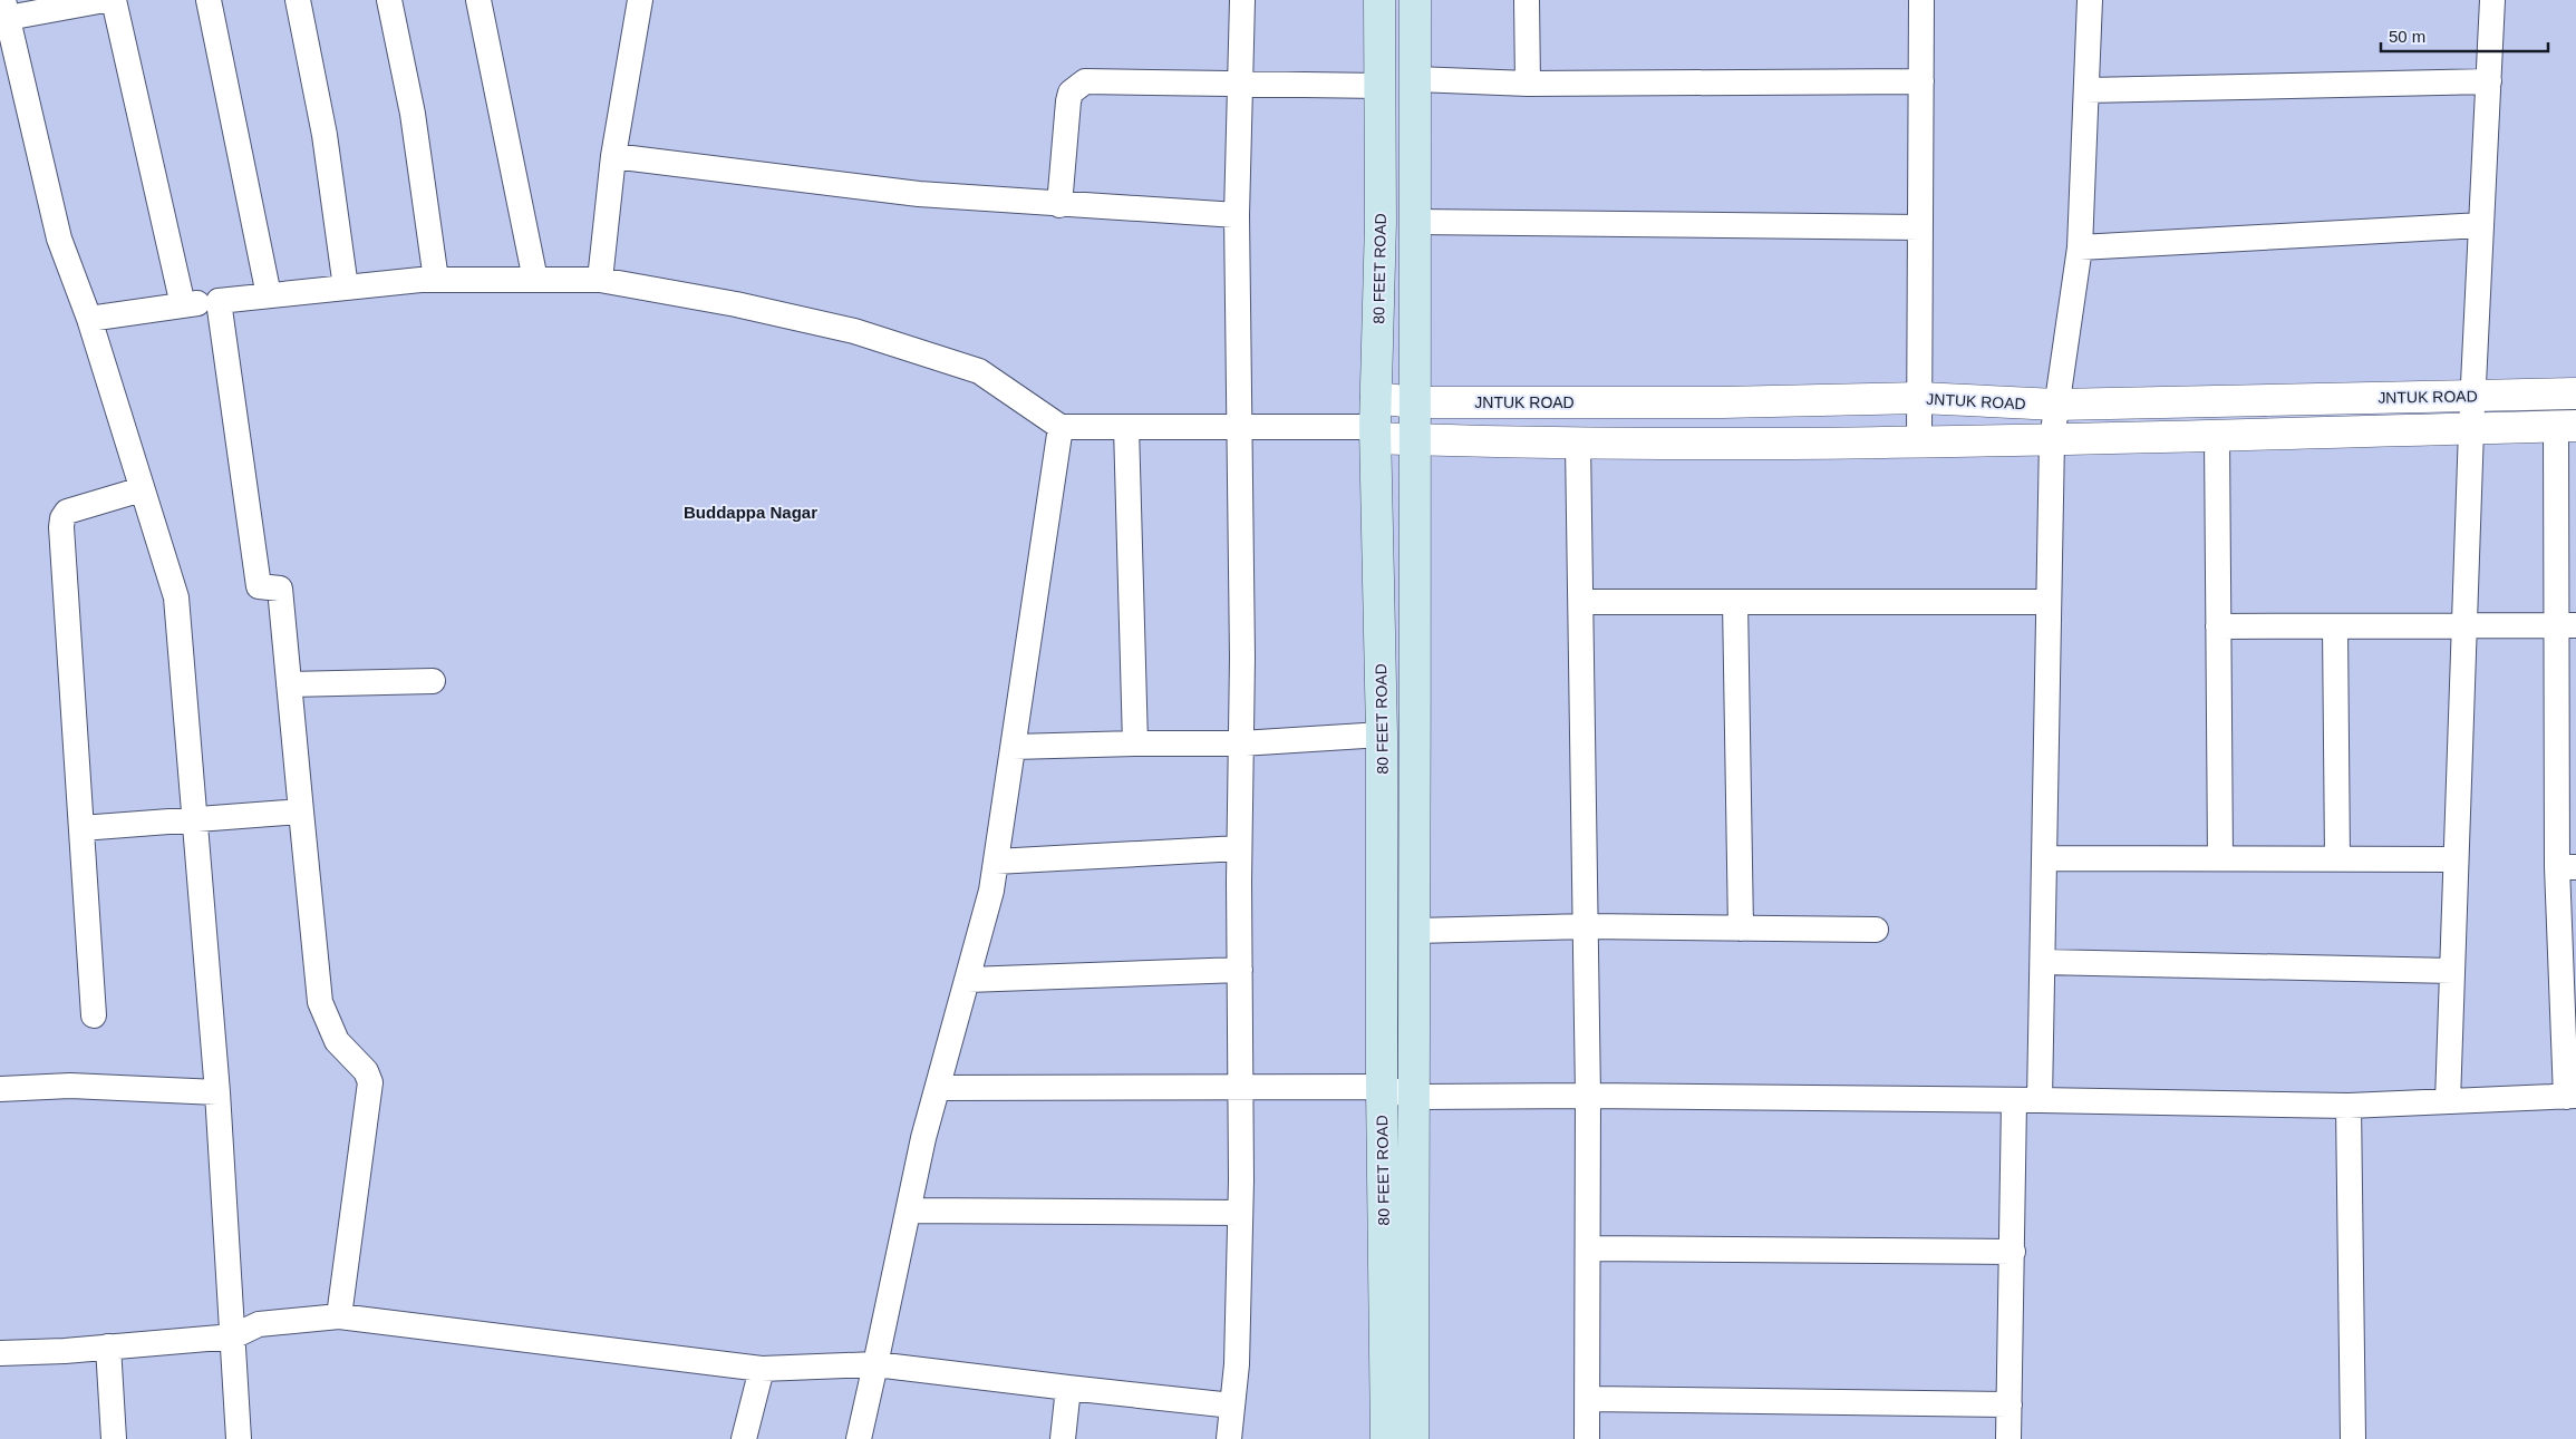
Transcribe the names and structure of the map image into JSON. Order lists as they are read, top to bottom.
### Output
{
  "streets": {
    "main road": ["80 FEET ROAD"],
    "street": ["JNTUK ROAD"]
  },
  "crossings": [
    ["80 FEET ROAD", "JNTUK ROAD"]
  ],
  "districts": ["Buddappa Nagar"],
  "scale_bar": "50 m"
}
